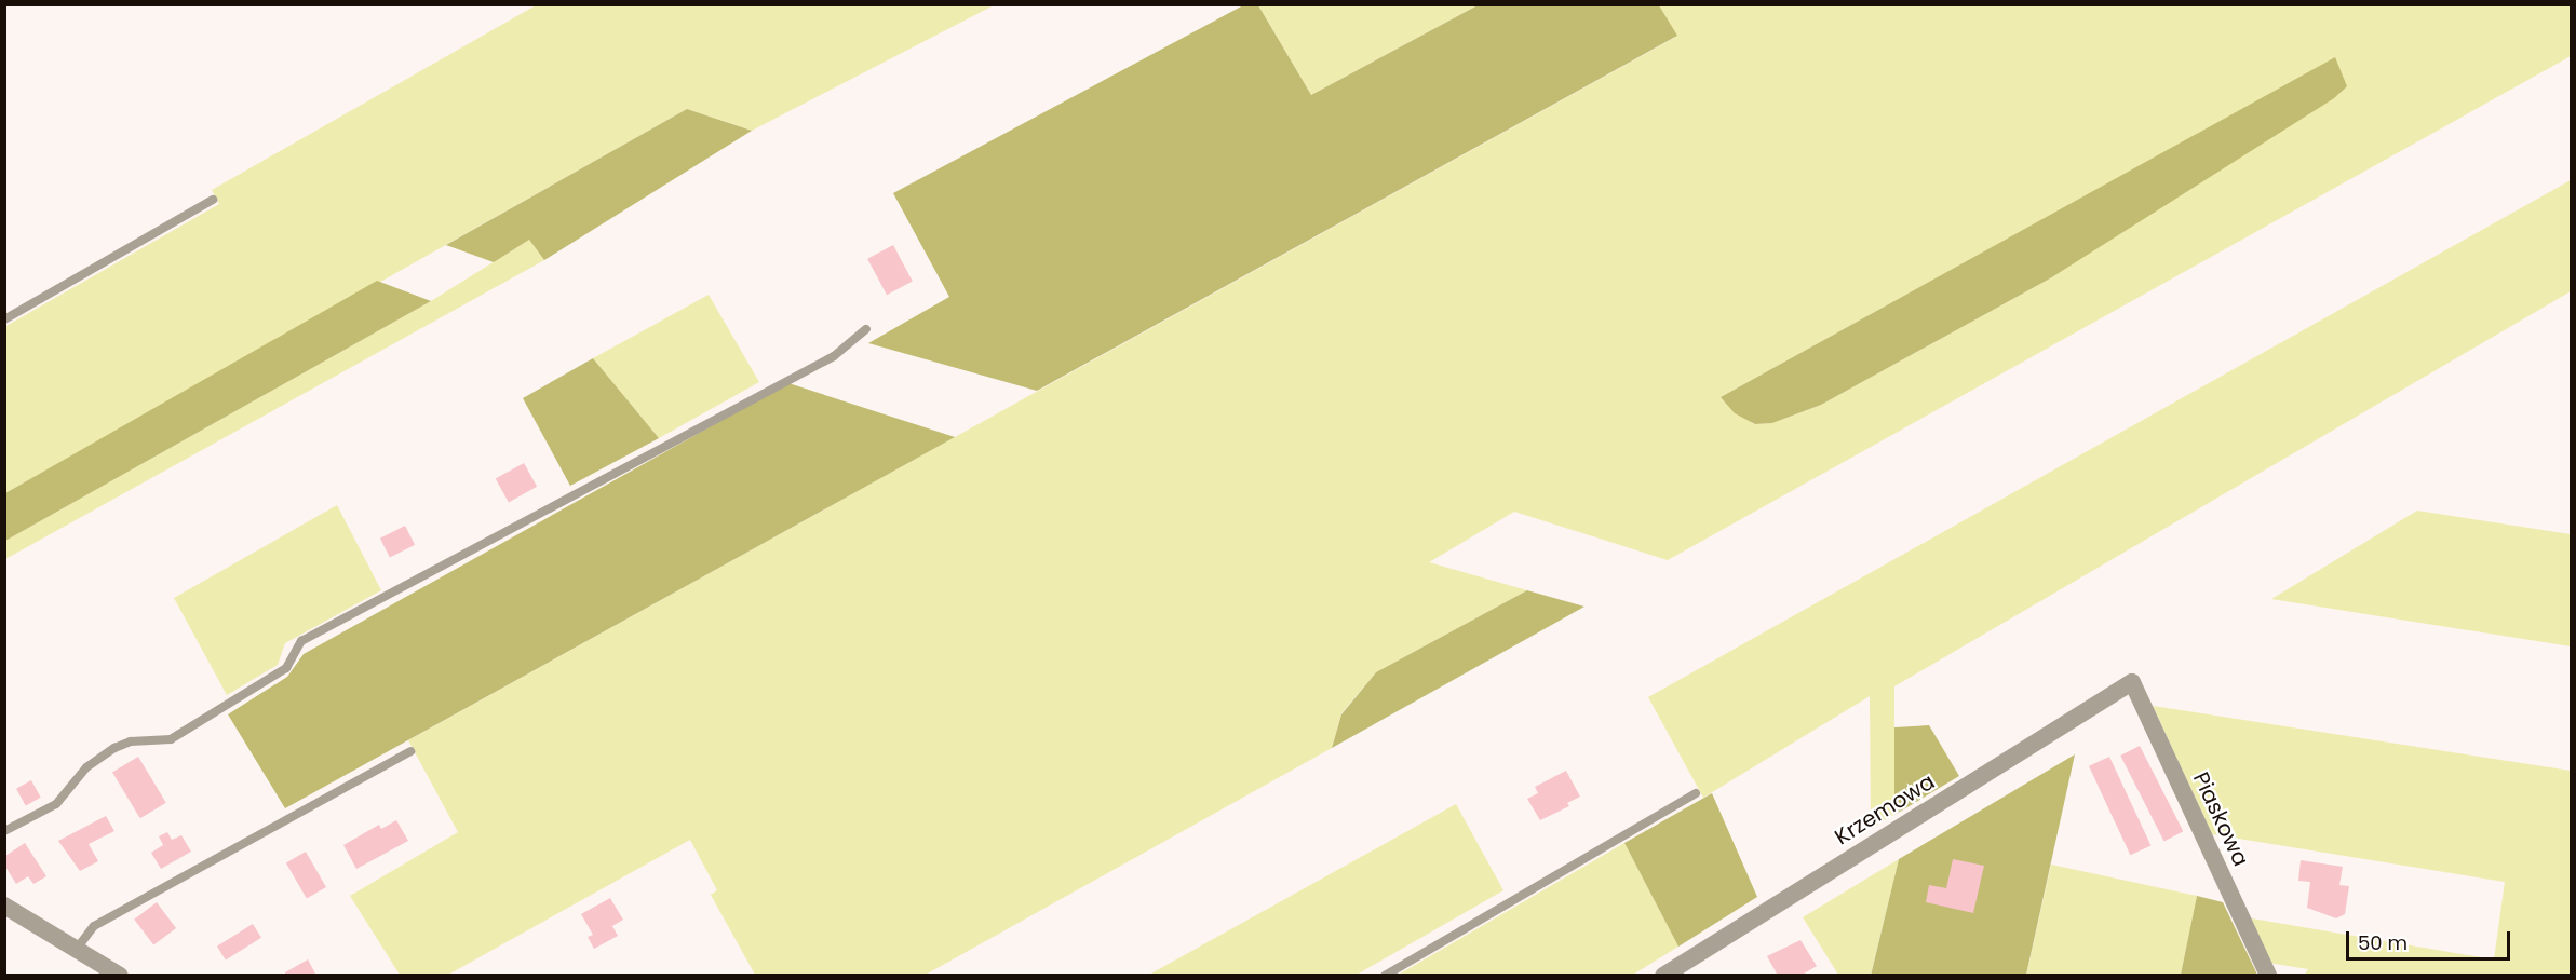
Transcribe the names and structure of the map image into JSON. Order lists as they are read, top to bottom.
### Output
{
  "streets": {
    "street": ["Krzemowa", "Piaskowa"]
  },
  "crossings": [
    ["Krzemowa", "Piaskowa"]
  ],
  "scale_bar": "50 m"
}
